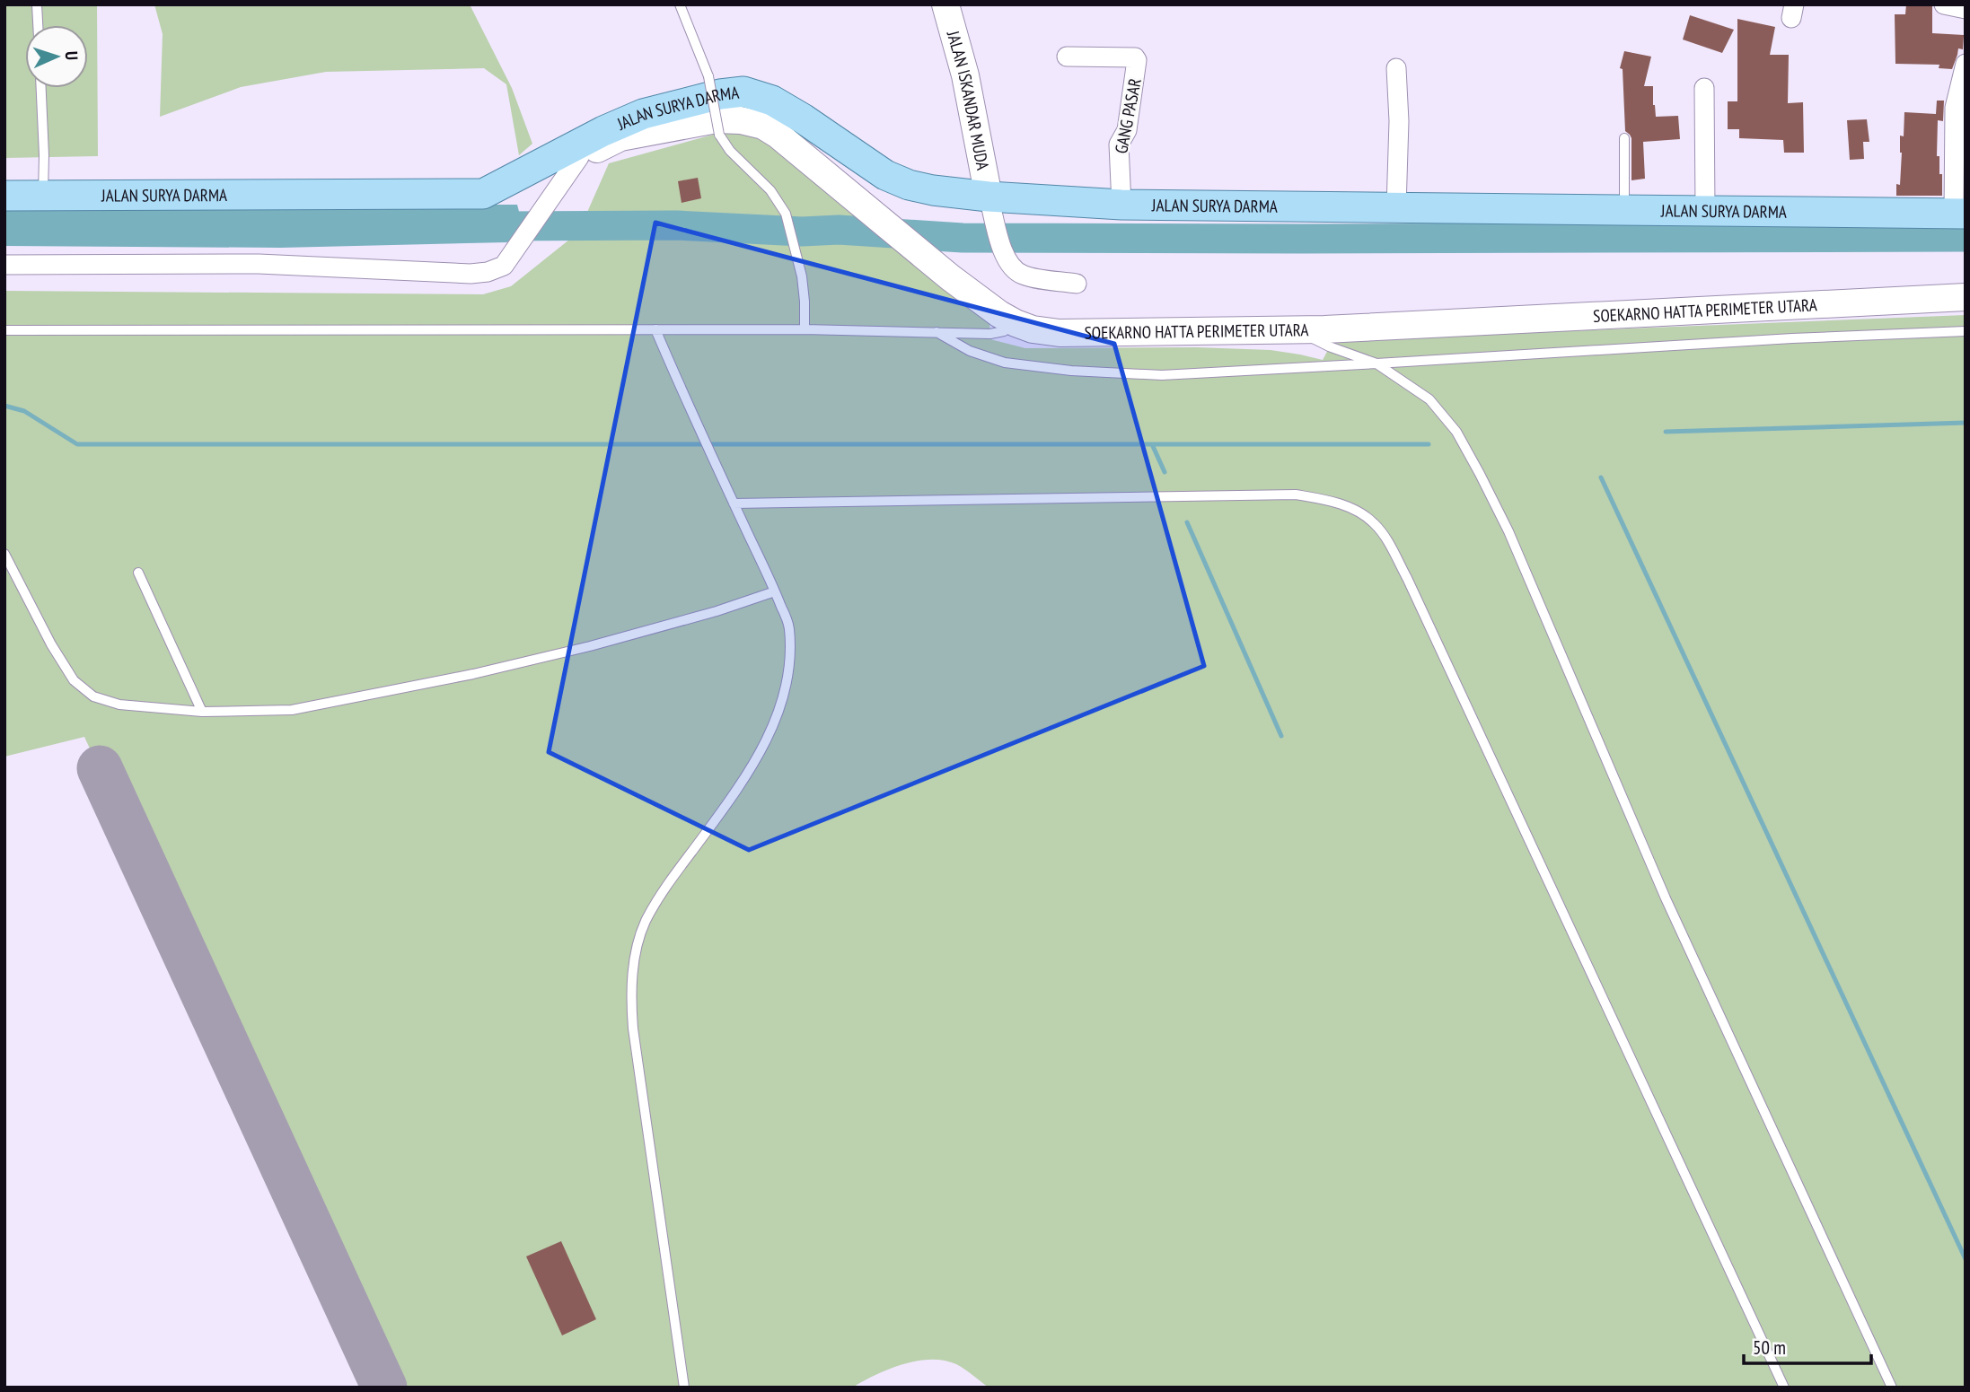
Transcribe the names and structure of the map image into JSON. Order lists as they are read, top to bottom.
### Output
{
  "streets": {
    "main road": ["JALAN ISKANDAR MUDA", "JALAN SURYA DARMA", "SOEKARNO HATTA PERIMETER UTARA"],
    "street": ["GANG PASAR"]
  },
  "crossings": [
    ["JALAN ISKANDAR MUDA", "JALAN SURYA DARMA"],
    ["JALAN SURYA DARMA", "GANG PASAR"],
    ["JALAN SURYA DARMA", "SOEKARNO HATTA PERIMETER UTARA"]
  ],
  "scale_bar": "50 m",
  "north": "right"
}
